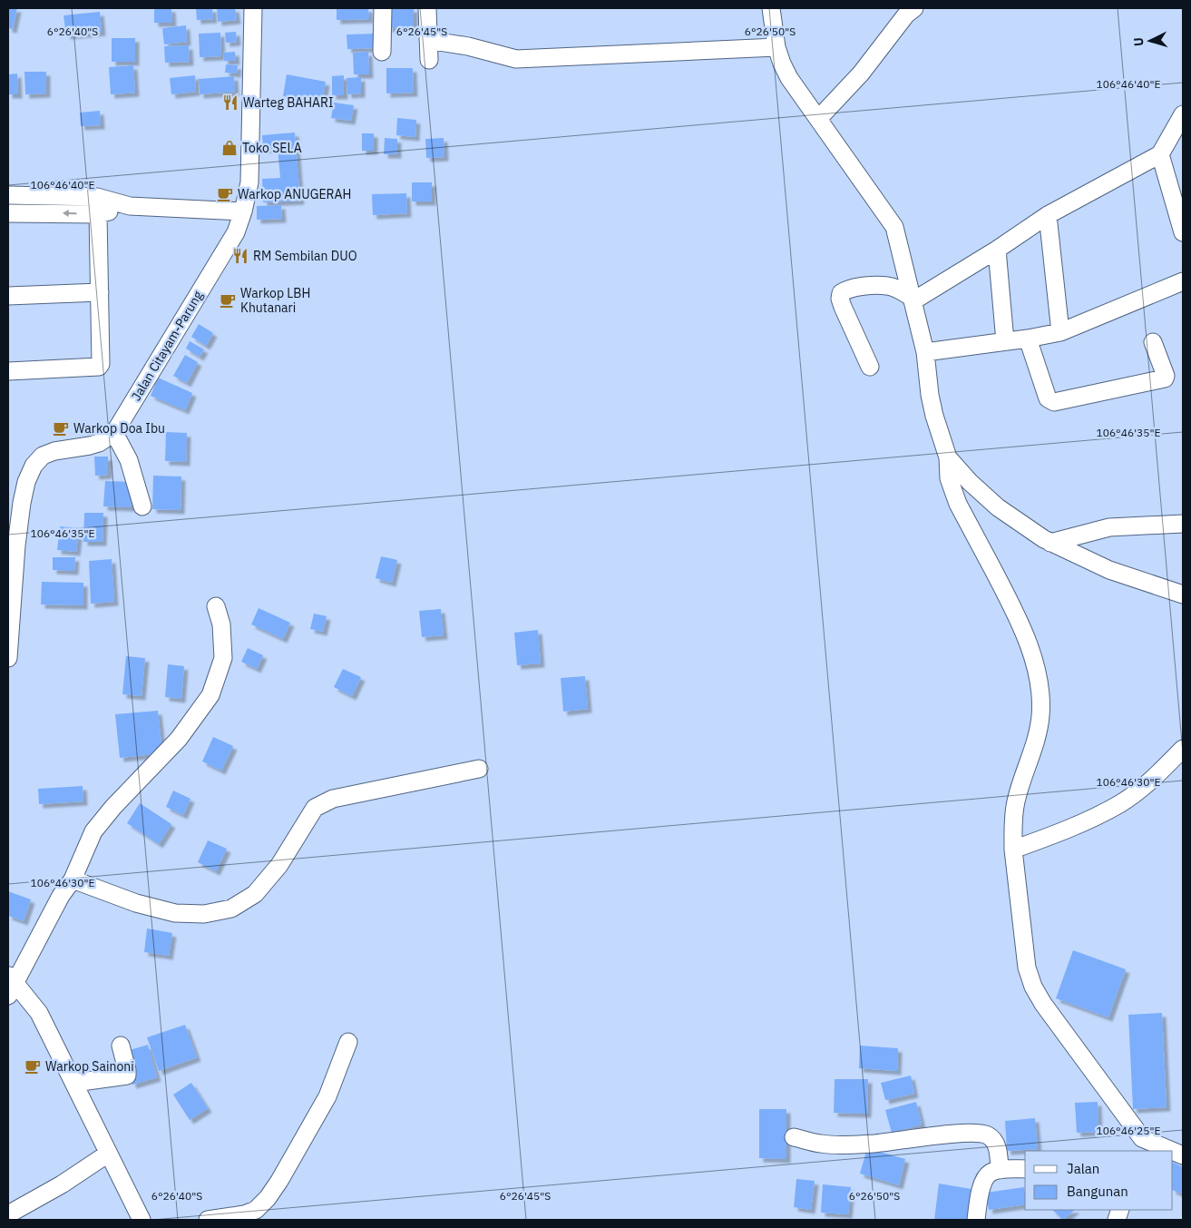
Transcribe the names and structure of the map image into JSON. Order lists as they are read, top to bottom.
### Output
{
  "streets": {
    "street": ["Jalan Citayam-Parung"]
  },
  "places": {
    "restaurant": ["Warteg BAHARI", "RM Sembilan DUO"],
    "shop": ["Toko SELA"],
    "cafe": [
      "Warkop ANUGERAH",
      "Warkop LBH Khutanari",
      "Warkop Doa Ibu",
      "Warkop Sainoni"
    ]
  },
  "legend": ["Jalan", "Bangunan"],
  "north": "left",
  "coordinates": [
    "6°26'40\"S",
    "6°26'45\"S",
    "6°26'50\"S",
    "106°46'40\"E",
    "106°46'35\"E",
    "106°46'30\"E",
    "106°46'25\"E"
  ]
}
